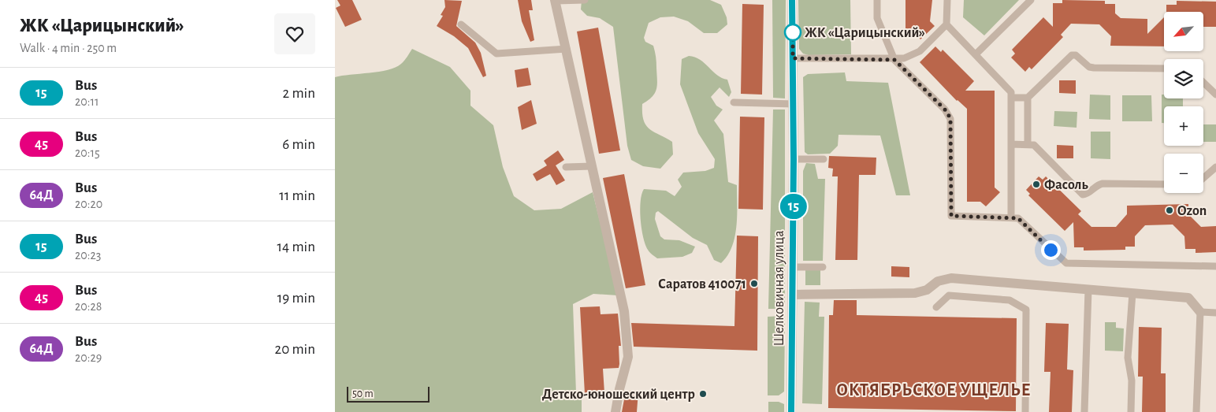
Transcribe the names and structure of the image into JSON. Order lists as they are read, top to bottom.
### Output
{
  "streets": {
    "street": ["Шелковичная улица"]
  },
  "districts": ["ОКТЯБРЬСКОЕ УЩЕЛЬЕ"],
  "places": [
    "ЖК «Царицынский»",
    "Фасоль",
    "Ozon",
    "Саратов 410071",
    "Детско-юношеский центр"
  ],
  "lines": ["bus line 15"],
  "scale_bar": "50 m",
  "north": "bottom left",
  "page": {
    "heading": ["ЖК «Царицынский»", "Walk · 4 min · 250 m"],
    "on_map": "15",
    "map_buttons": ["+", "−"],
    "list": [
      {
        "mark": "15",
        "name": "Bus",
        "note": "20:11",
        "value": "2 min"
      },
      {
        "mark": "45",
        "name": "Bus",
        "note": "20:15",
        "value": "6 min"
      },
      {
        "mark": "64Д",
        "name": "Bus",
        "note": "20:20",
        "value": "11 min"
      },
      {
        "mark": "15",
        "name": "Bus",
        "note": "20:23",
        "value": "14 min"
      },
      {
        "mark": "45",
        "name": "Bus",
        "note": "20:28",
        "value": "19 min"
      },
      {
        "mark": "64Д",
        "name": "Bus",
        "note": "20:29",
        "value": "20 min"
      }
    ],
    "scale": "50 m"
  }
}
